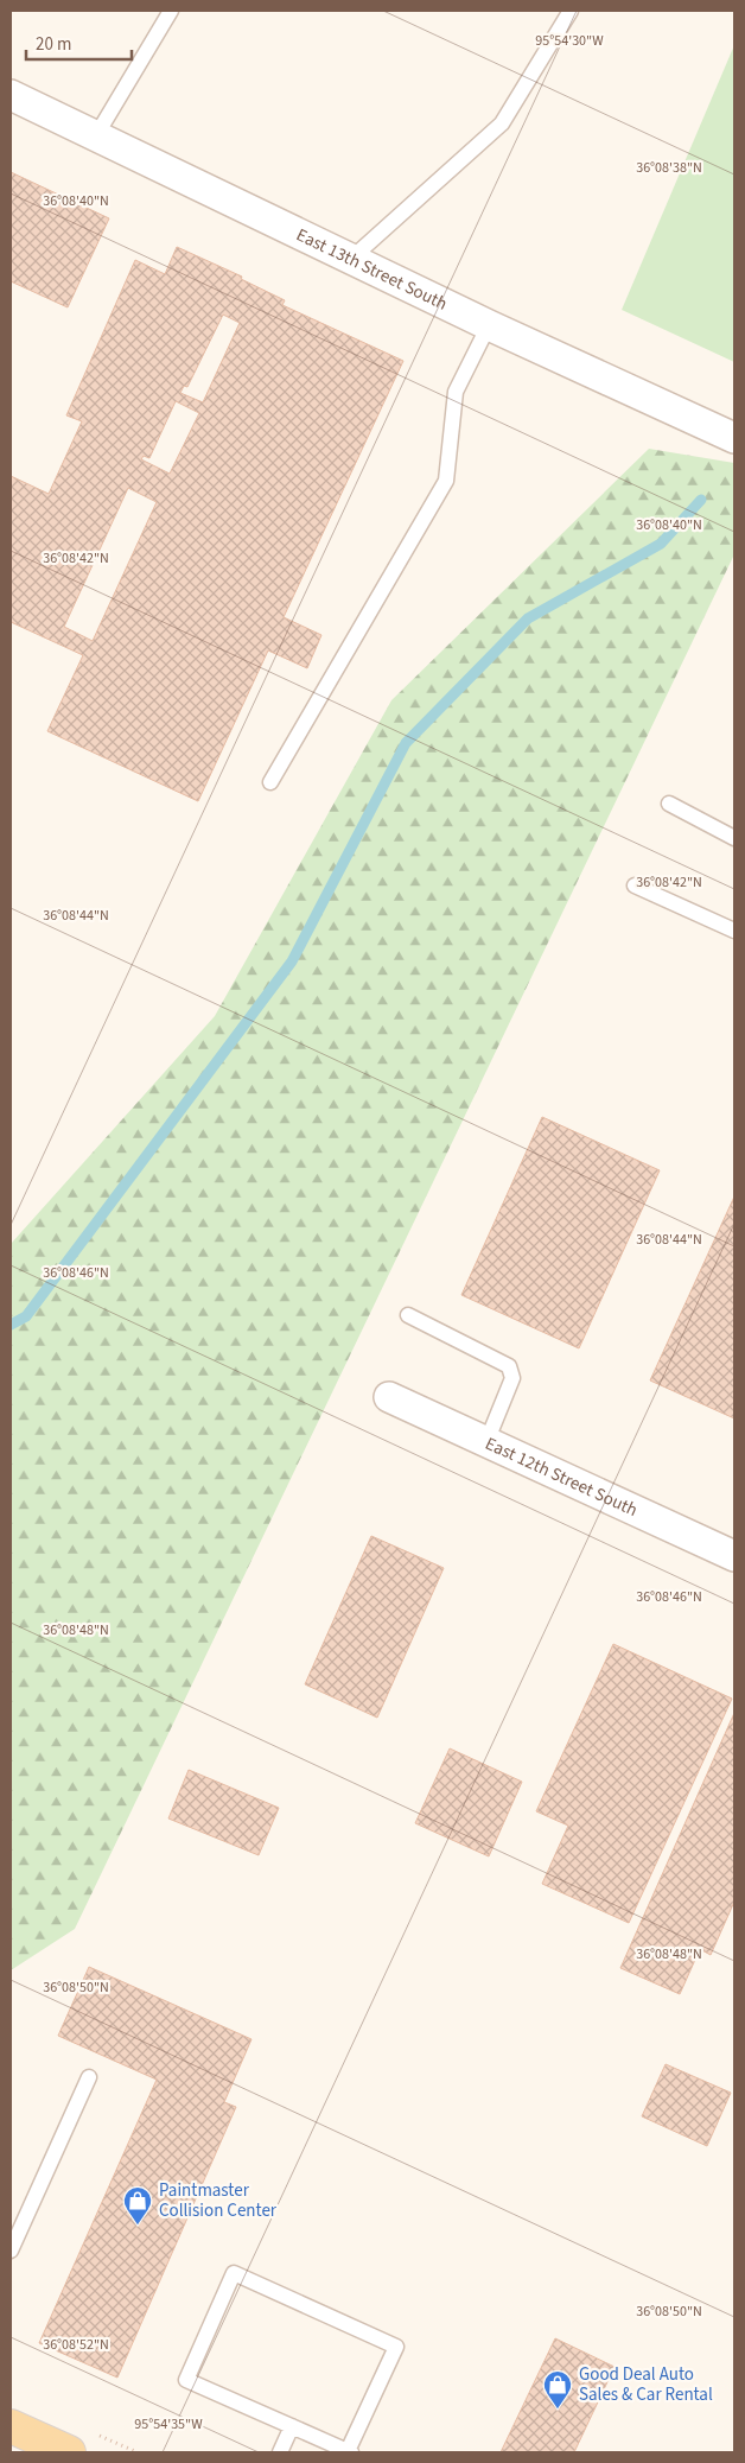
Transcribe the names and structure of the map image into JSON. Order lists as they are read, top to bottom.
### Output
{
  "streets": {
    "street": ["East 13th Street South", "East 12th Street South"]
  },
  "places": {
    "shop": ["Paintmaster Collision Center", "Good Deal Auto Sales & Car Rental"]
  },
  "scale_bar": "20 m",
  "coordinates": [
    "95°54'30\"W",
    "36°08'38\"N",
    "36°08'40\"N",
    "36°08'42\"N",
    "36°08'44\"N",
    "36°08'46\"N",
    "36°08'48\"N",
    "36°08'50\"N",
    "36°08'52\"N",
    "95°54'35\"W"
  ]
}
